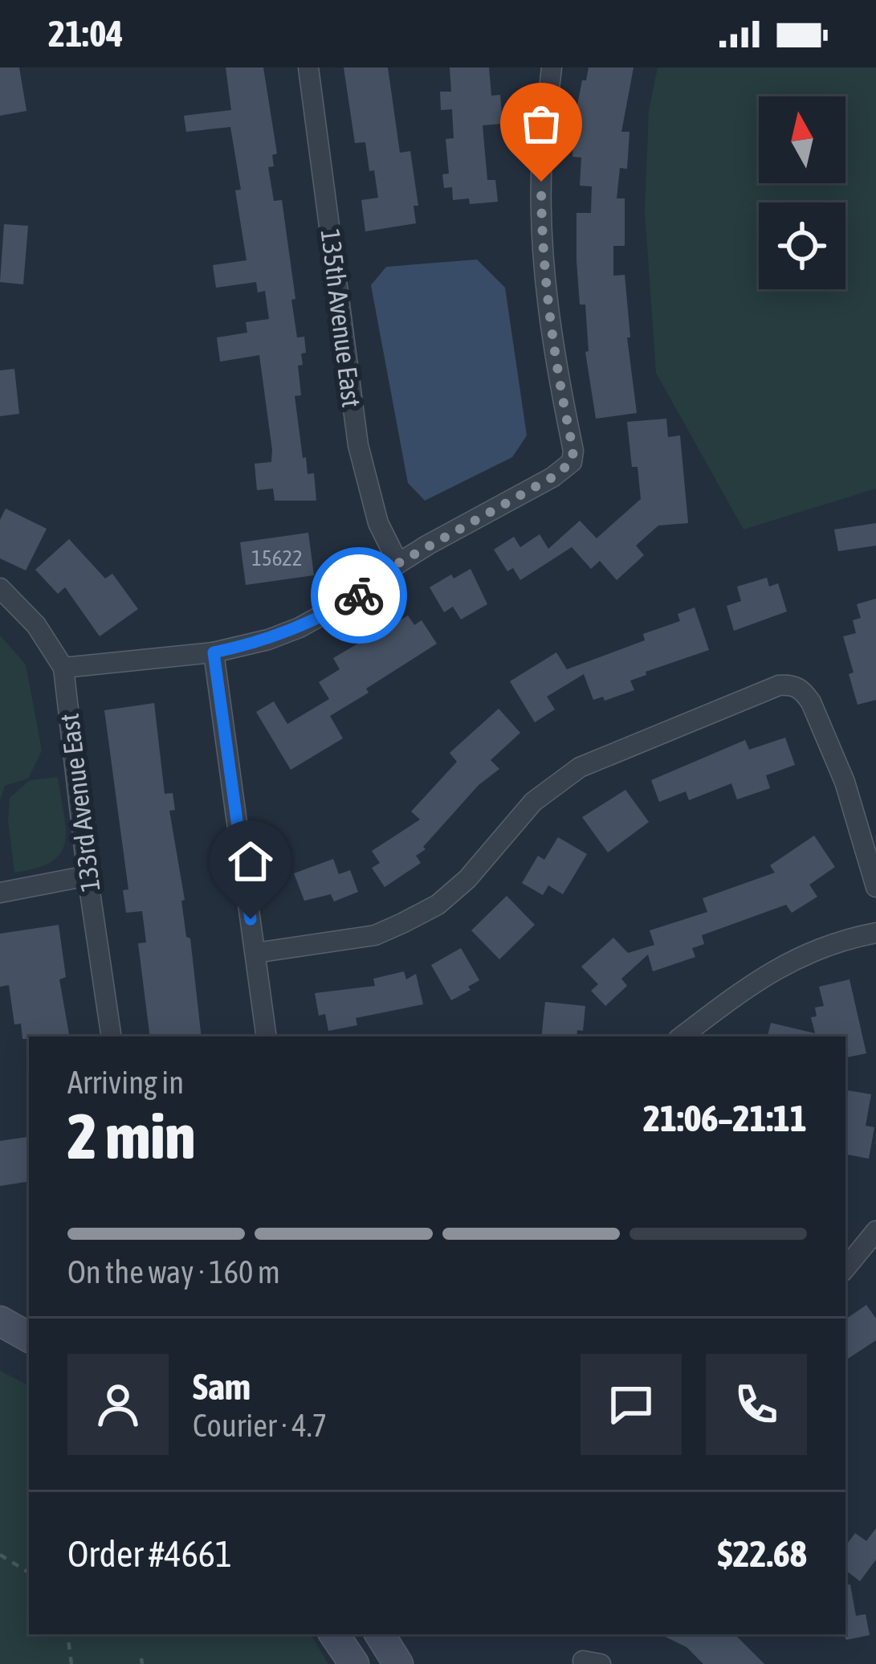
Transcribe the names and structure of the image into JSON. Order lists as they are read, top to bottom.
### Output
{
  "streets": {
    "street": ["135th Avenue East", "133rd Avenue East"]
  },
  "house_numbers": ["15622"],
  "north": "top",
  "page": {
    "status": "21:04",
    "heading": ["2 min", "Arriving in", "21:06–21:11"],
    "panel": [
      "Sam",
      "Courier · 4.7",
      "Order #4661",
      "$22.68"
    ],
    "bar": "On the way · 160 m"
  }
}
